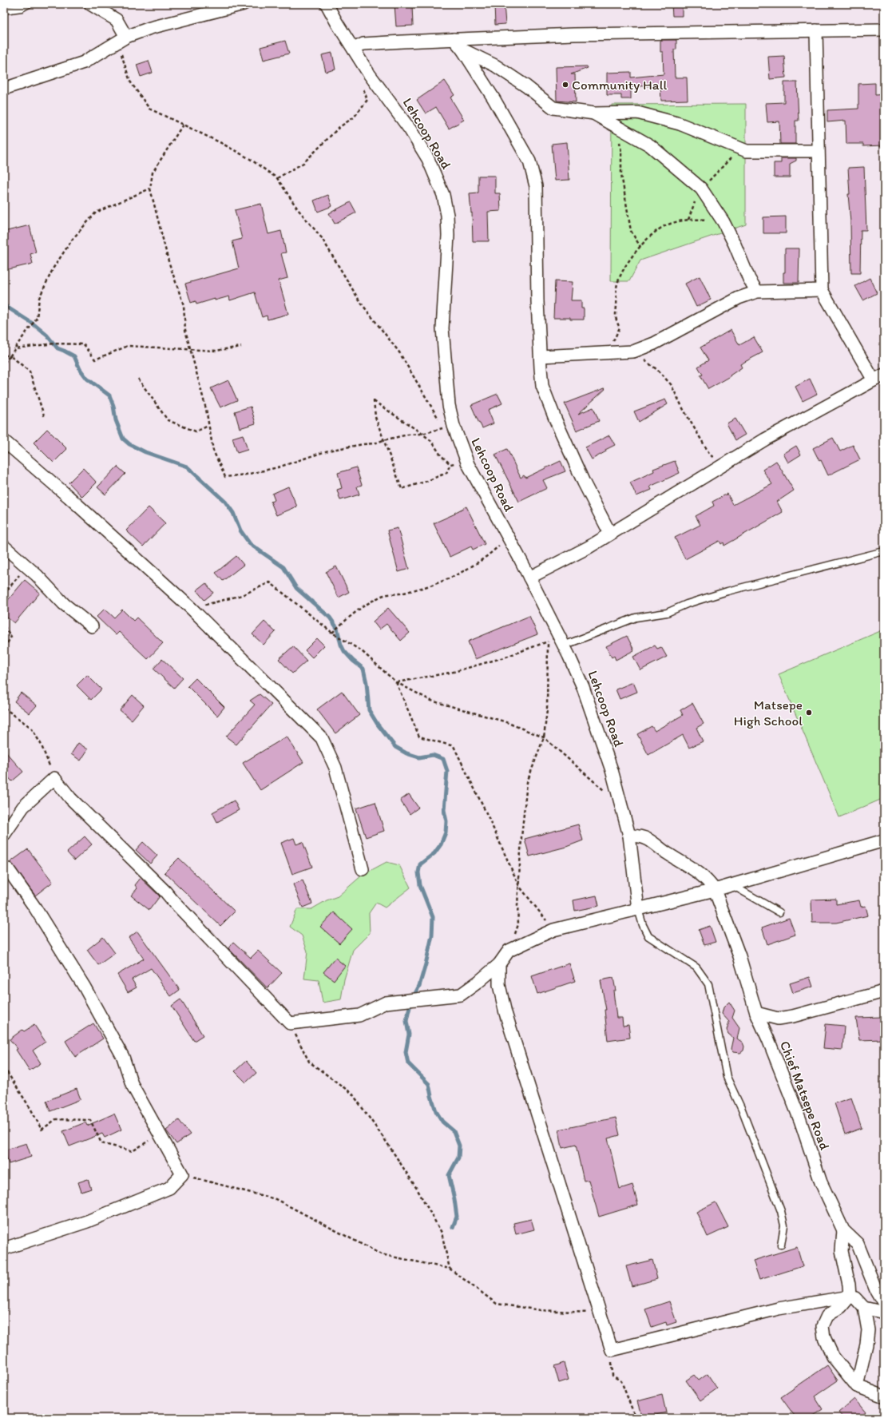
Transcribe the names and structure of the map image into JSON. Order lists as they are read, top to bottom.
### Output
{
  "streets": {
    "street": ["Lehcoop Road", "Chief Matsepe Road"]
  },
  "crossings": [
    ["Lehcoop Road", "Chief Matsepe Road"]
  ],
  "places": ["Community Hall", "Matsepe High School"]
}
